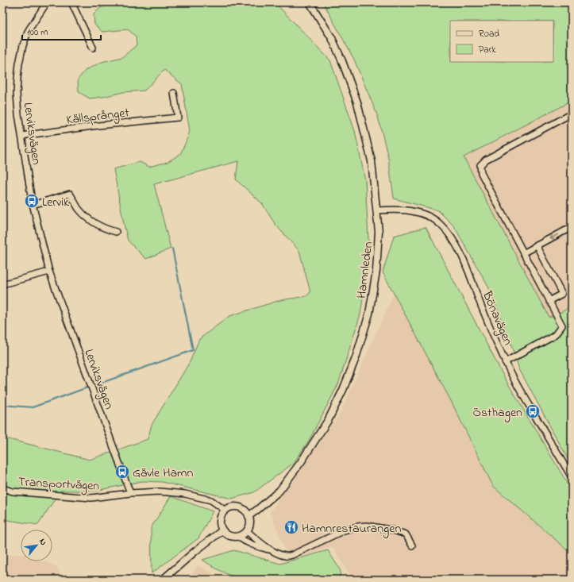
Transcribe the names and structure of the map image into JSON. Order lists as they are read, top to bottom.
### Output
{
  "streets": {
    "main road": ["Hamnleden"],
    "street": [
      "Källsprånget",
      "Lerviksvägen",
      "Bönavägen",
      "Transportvägen"
    ]
  },
  "crossings": [
    ["Källsprånget", "Lerviksvägen"],
    ["Lerviksvägen", "Transportvägen"],
    ["Hamnleden", "Bönavägen"],
    ["Hamnleden", "Transportvägen"]
  ],
  "places": {
    "bus stop": ["Lervik", "Östhagen", "Gävle Hamn"],
    "restaurant": ["Hamnrestaurangen"]
  },
  "legend": ["Road", "Park"],
  "scale_bar": "100 m",
  "north": "top right"
}
